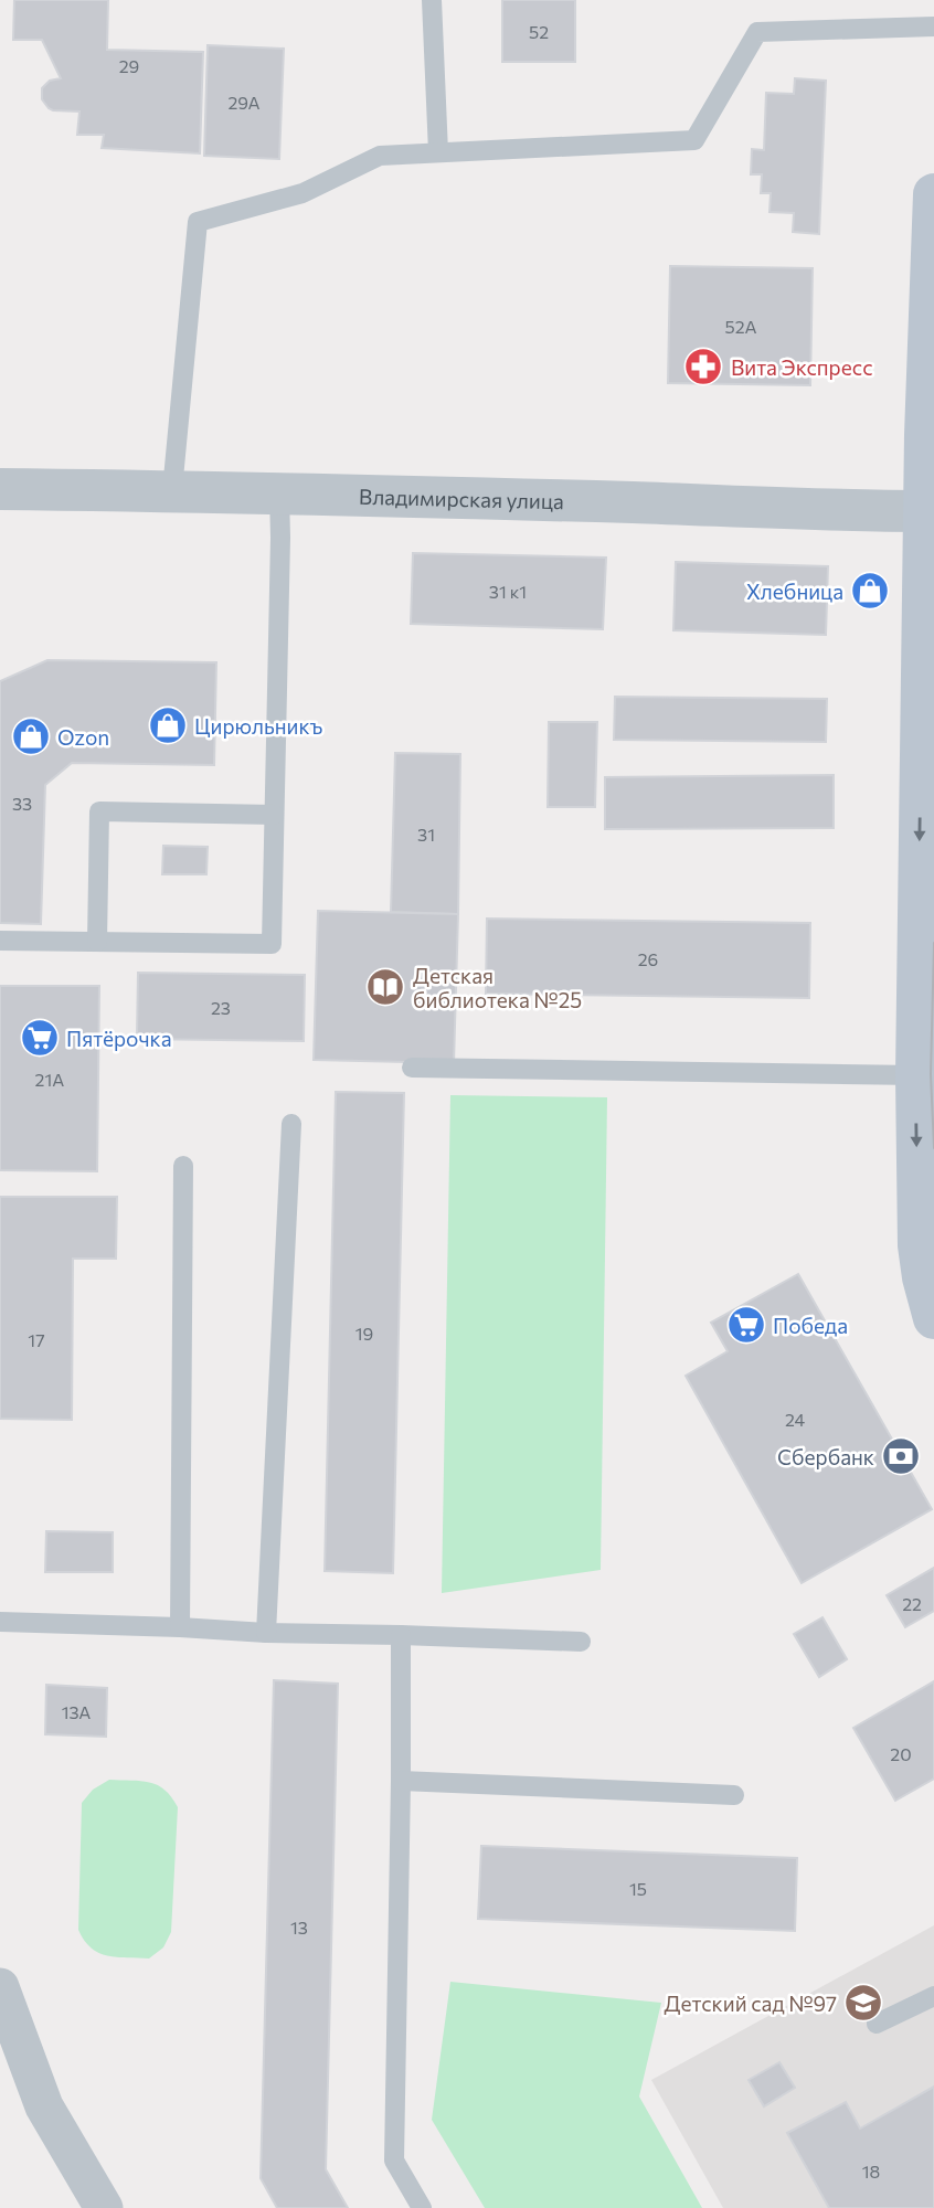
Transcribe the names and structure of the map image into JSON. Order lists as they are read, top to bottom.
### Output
{
  "streets": {
    "street": ["Владимирская улица"]
  },
  "places": {
    "pharmacy": ["Вита Экспресс"],
    "shop": ["Хлебница", "Цирюльникъ", "Ozon"],
    "library": ["Детская библиотека №25"],
    "supermarket": ["Пятёрочка", "Победа"],
    "bank": ["Сбербанк"],
    "school or university": ["Детский сад №97"]
  },
  "house_numbers": [
    "52",
    "29",
    "29А",
    "52А",
    "31 к1",
    "33",
    "31",
    "26",
    "23",
    "21А",
    "19",
    "17",
    "24",
    "22",
    "13А",
    "20",
    "15",
    "13",
    "18"
  ]
}
